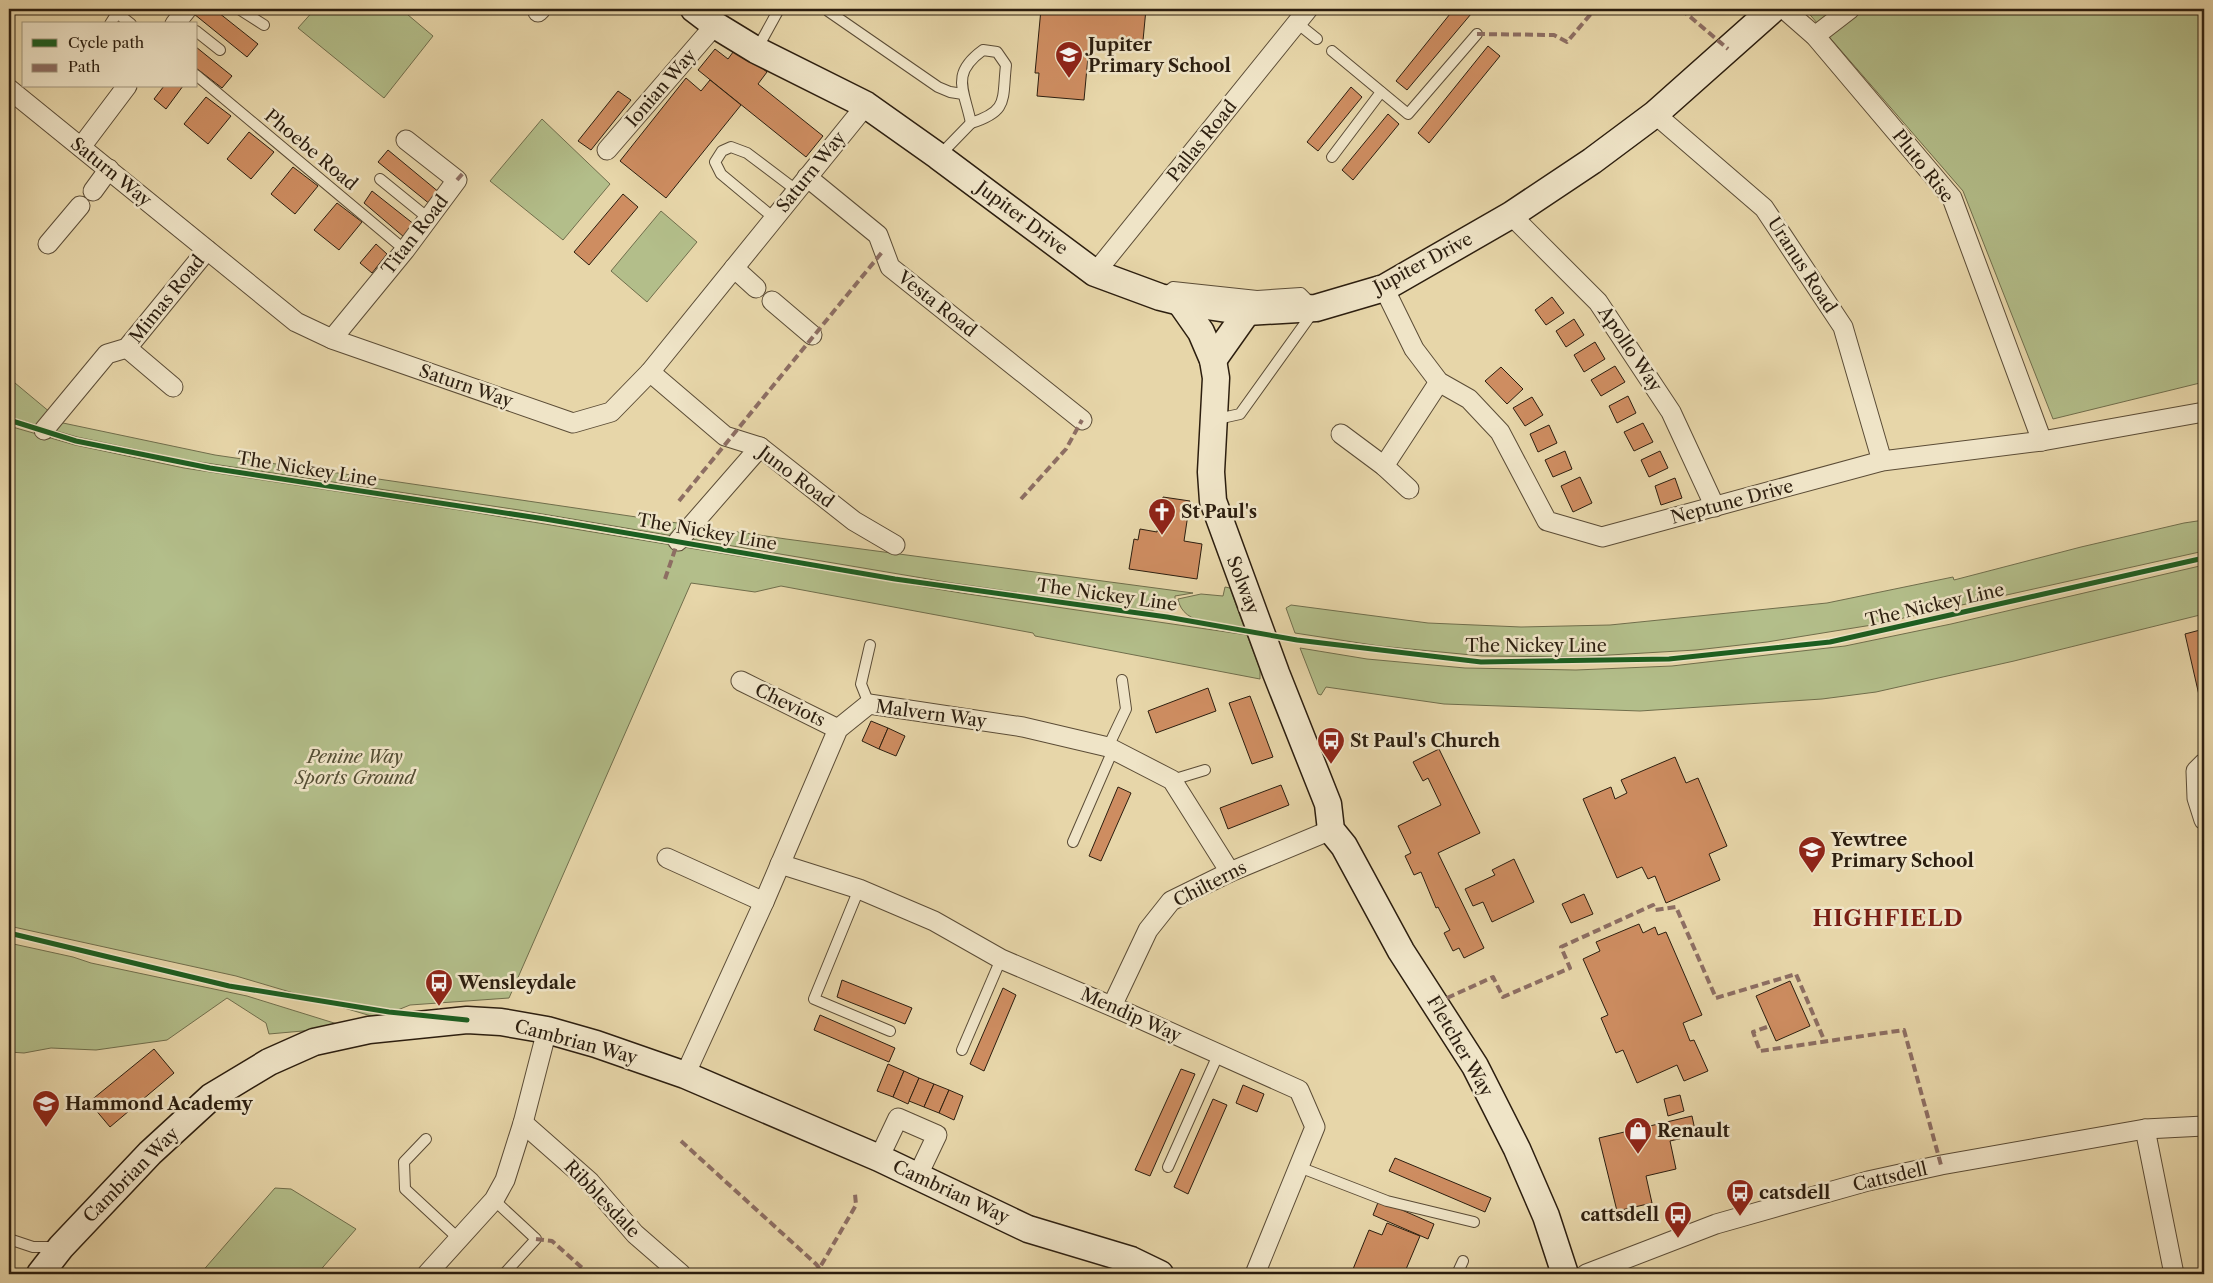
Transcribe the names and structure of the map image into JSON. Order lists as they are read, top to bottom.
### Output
{
  "streets": {
    "street": [
      "Ionian Way",
      "Pallas Road",
      "Pluto Rise",
      "Saturn Way",
      "Jupiter Drive",
      "Titan Road",
      "Uranus Road",
      "Mimas Road",
      "Vesta Road",
      "Apollo Way",
      "Juno Road",
      "Neptune Drive",
      "Solway",
      "Cheviots",
      "Malvern Way",
      "Chilterns",
      "Mendip Way",
      "Cambrian Way",
      "Fletcher Way",
      "Cattsdell",
      "Ribblesdale"
    ],
    "lane": ["Phoebe Road"],
    "cycle path": ["The Nickey Line"]
  },
  "crossings": [
    ["Ionian Way", "Jupiter Drive"],
    ["Pallas Road", "Jupiter Drive"],
    ["Phoebe Road", "Titan Road"],
    ["Pluto Rise", "Neptune Drive"],
    ["Saturn Way", "Jupiter Drive"],
    ["Saturn Way", "Titan Road"],
    ["Saturn Way", "Mimas Road"],
    ["Saturn Way", "Vesta Road"],
    ["Saturn Way", "Juno Road"],
    ["Jupiter Drive", "Uranus Road"],
    ["Jupiter Drive", "Apollo Way"],
    ["Jupiter Drive", "Neptune Drive"],
    ["Jupiter Drive", "Solway"],
    ["Uranus Road", "Neptune Drive"],
    ["Apollo Way", "Neptune Drive"],
    ["Solway", "Chilterns"],
    ["Solway", "Fletcher Way"],
    ["Cheviots", "Malvern Way"],
    ["Malvern Way", "Mendip Way"],
    ["Malvern Way", "Cambrian Way"],
    ["Chilterns", "Mendip Way"],
    ["Chilterns", "Fletcher Way"]
  ],
  "districts": ["HIGHFIELD"],
  "parks": ["Penine Way Sports Ground"],
  "places": {
    "school or university": ["Jupiter Primary School", "Yewtree Primary School", "Hammond Academy"],
    "church": ["St Paul's"],
    "bus stop": [
      "St Paul's Church",
      "Wensleydale",
      "catsdell",
      "cattsdell"
    ],
    "shop": ["Renault"]
  },
  "legend": ["Cycle path", "Path"]
}
